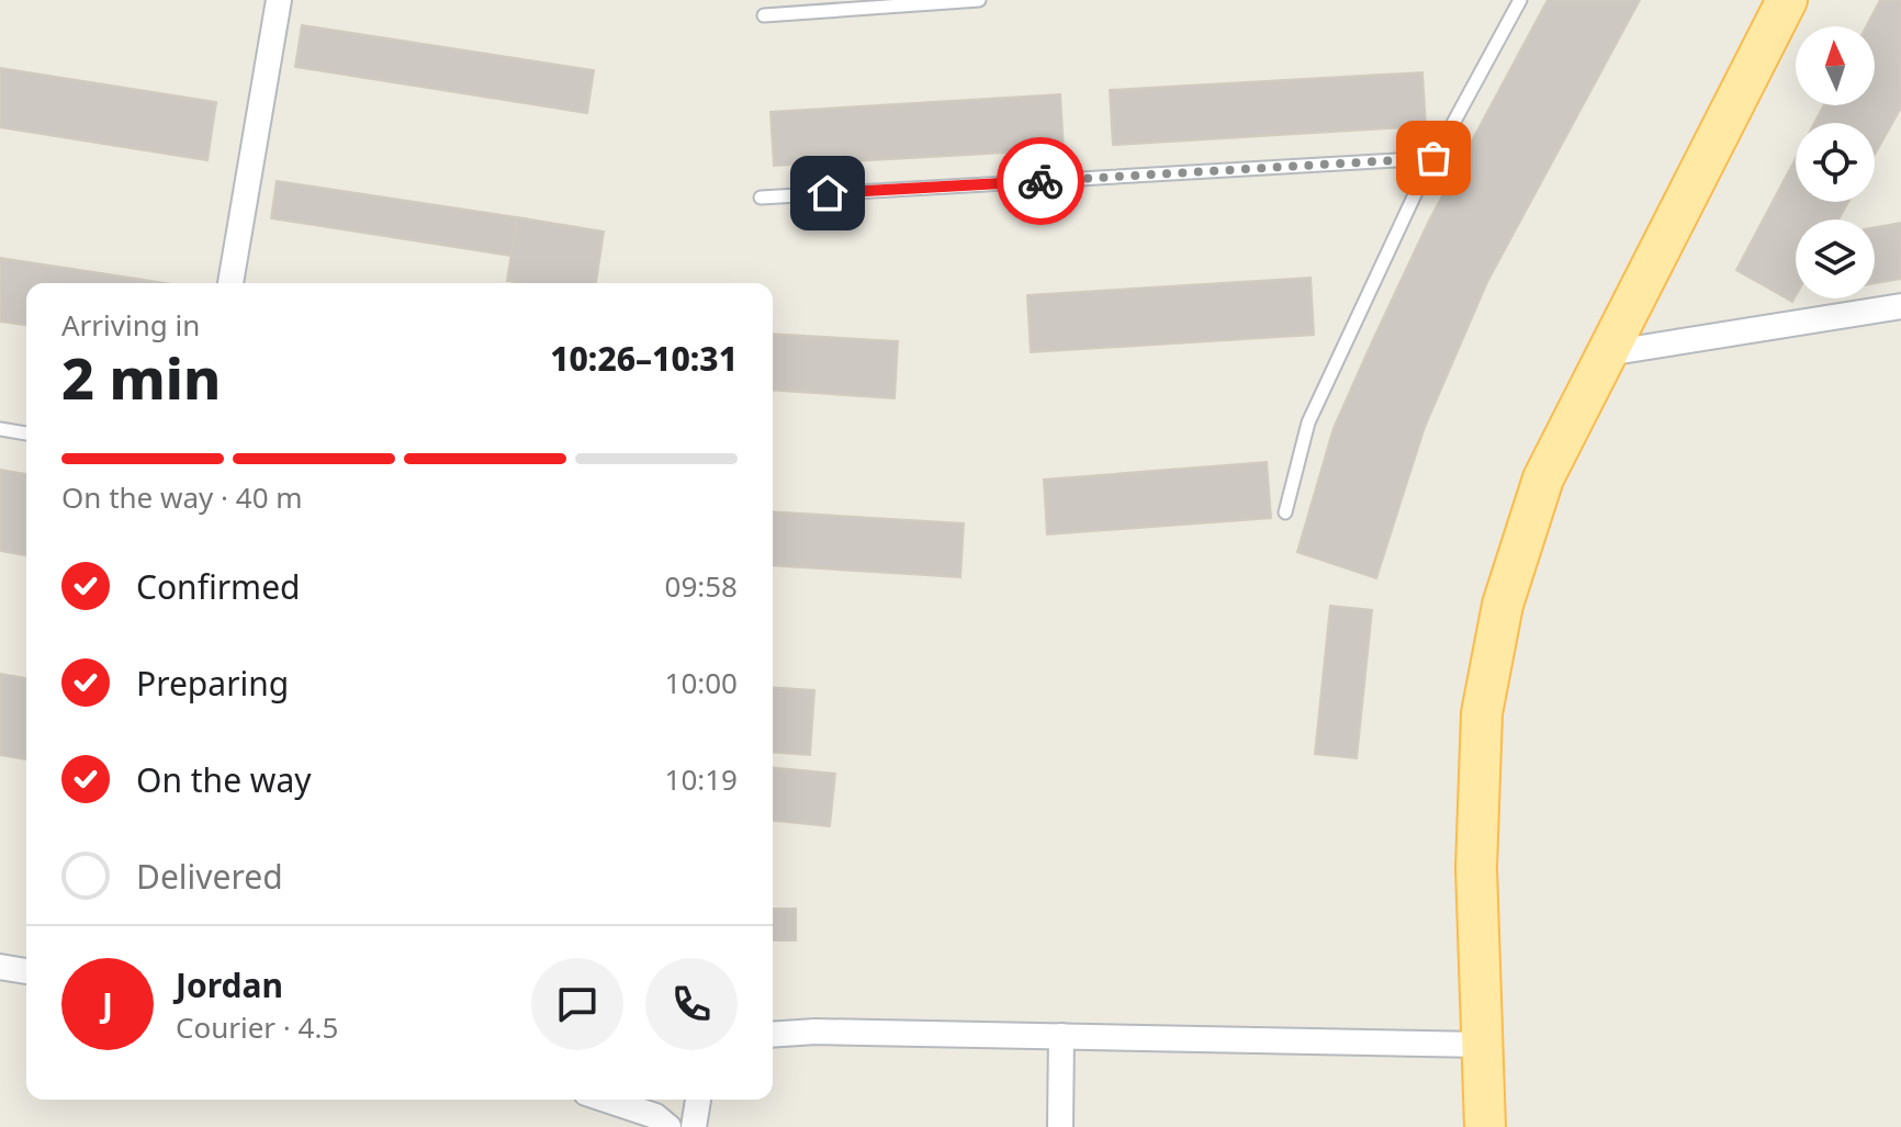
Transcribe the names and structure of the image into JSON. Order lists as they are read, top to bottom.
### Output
{
  "north": "top",
  "page": {
    "heading": ["2 min", "Arriving in", "10:26–10:31"],
    "panel": ["Jordan", "Courier · 4.5"],
    "bar": "On the way · 40 m",
    "list": [
      ["Confirmed", "09:58"],
      ["Preparing", "10:00"],
      ["On the way", "10:19"],
      "Delivered"
    ],
    "round": "J"
  }
}
